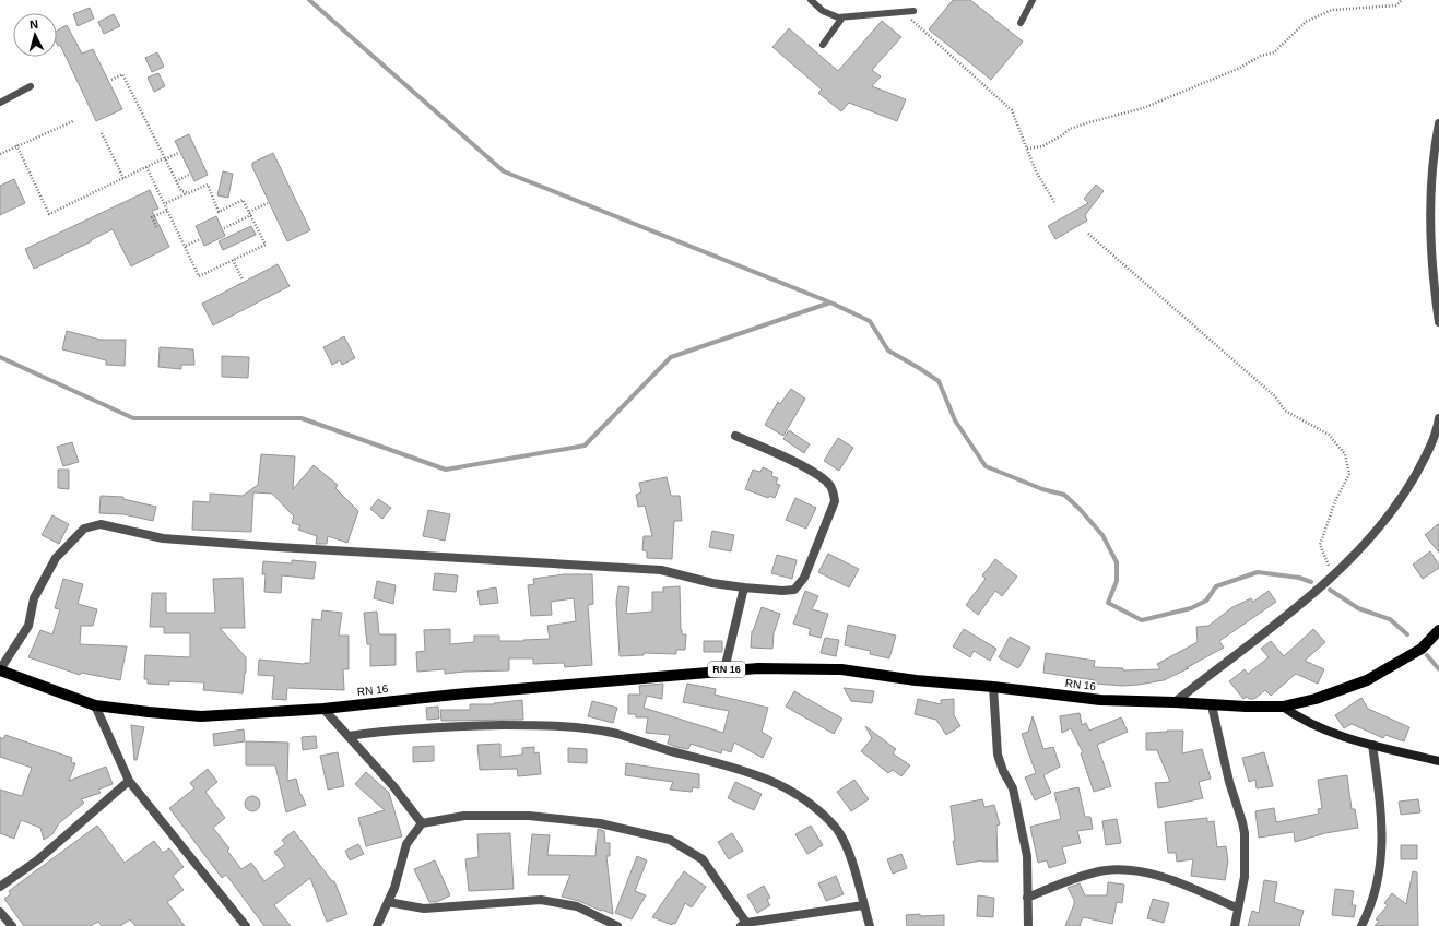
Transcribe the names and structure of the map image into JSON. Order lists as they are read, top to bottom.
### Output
{
  "streets": {
    "main road": ["RN 16"]
  },
  "north": "top"
}
